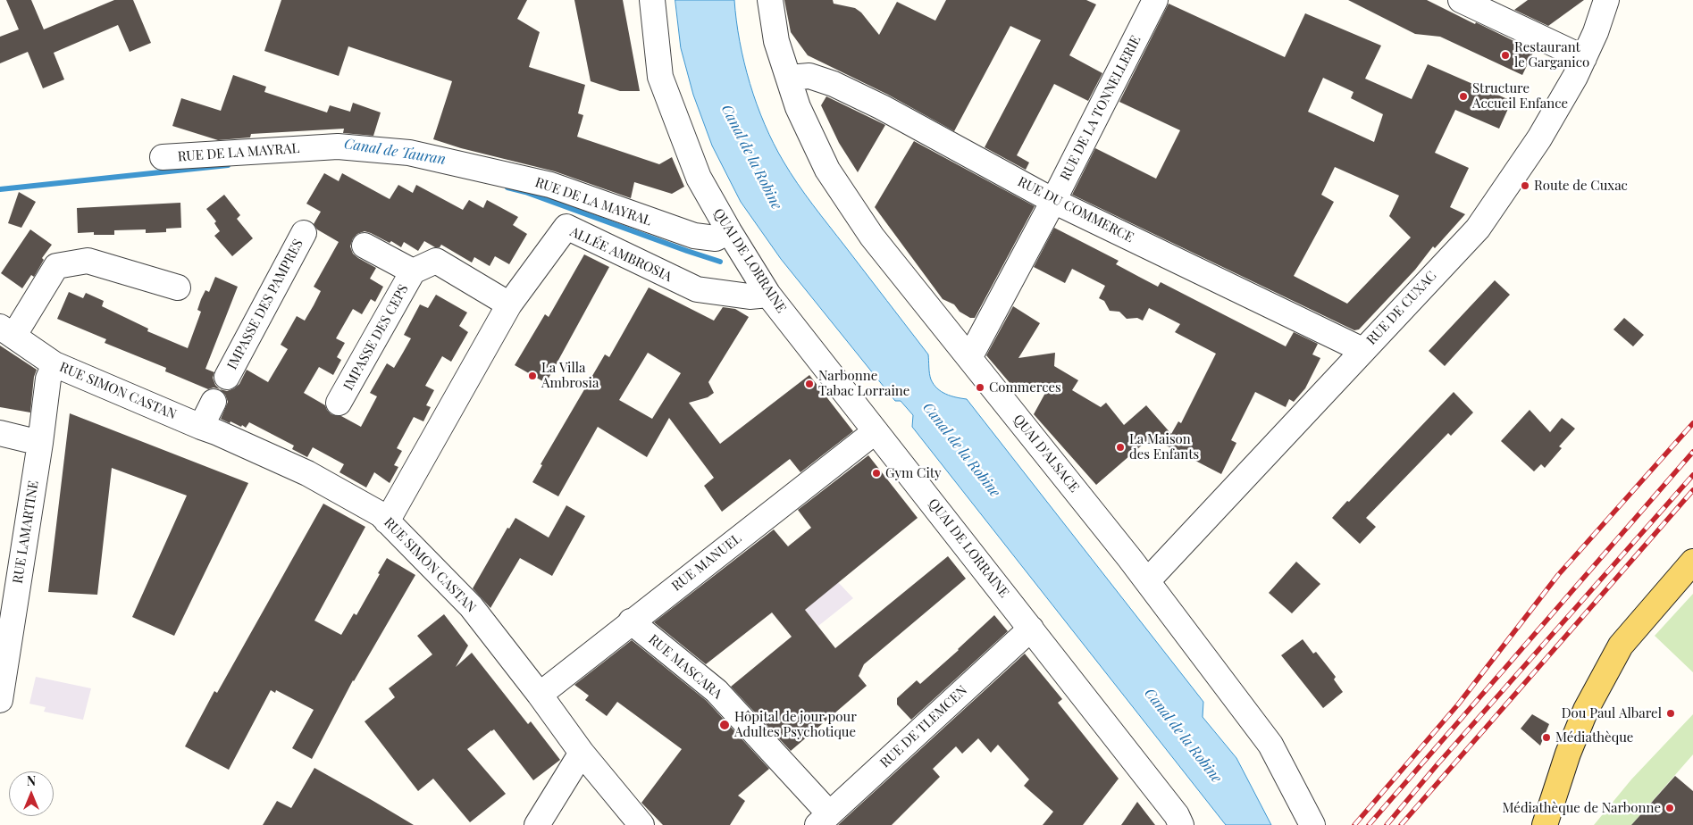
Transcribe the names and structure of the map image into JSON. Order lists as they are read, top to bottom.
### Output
{
  "streets": {
    "street": [
      "RUE DE LA TONNELLERIE",
      "RUE DE LA MAYRAL",
      "RUE DU COMMERCE",
      "ALLÉE AMBROSIA",
      "QUAI DE LORRAINE",
      "IMPASSE DES PAMPRES",
      "RUE DE CUXAC",
      "IMPASSE DES CEPS",
      "RUE SIMON CASTAN",
      "QUAI D'ALSACE",
      "RUE LAMARTINE",
      "RUE MANUEL",
      "RUE MASCARA",
      "RUE DE TLEMCEN"
    ]
  },
  "crossings": [
    ["RUE DE LA TONNELLERIE", "RUE DU COMMERCE"],
    ["RUE DE LA TONNELLERIE", "QUAI D'ALSACE"],
    ["RUE DE LA MAYRAL", "QUAI DE LORRAINE"],
    ["RUE DU COMMERCE", "RUE DE CUXAC"],
    ["RUE DU COMMERCE", "QUAI D'ALSACE"],
    ["ALLÉE AMBROSIA", "QUAI DE LORRAINE"],
    ["ALLÉE AMBROSIA", "RUE SIMON CASTAN"],
    ["QUAI DE LORRAINE", "RUE MANUEL"],
    ["QUAI DE LORRAINE", "RUE DE TLEMCEN"],
    ["RUE DE CUXAC", "QUAI D'ALSACE"],
    ["RUE SIMON CASTAN", "RUE LAMARTINE"],
    ["RUE SIMON CASTAN", "RUE MANUEL"],
    ["RUE MANUEL", "RUE MASCARA"],
    ["RUE MASCARA", "RUE DE TLEMCEN"]
  ],
  "water": ["Canal de Tauran", "Canal de la Robine"],
  "places": [
    "Restaurant le Garganico",
    "Structure Accueil Enfance",
    "Route de Cuxac",
    "La Villa Ambrosia",
    "Narbonne Tabac Lorraine",
    "Commerces",
    "La Maison des Enfants",
    "Gym City",
    "Dou Paul Albarel",
    "Hôpital de jour pour Adultes Psychotique",
    "Médiathèque",
    "Médiathèque de Narbonne"
  ],
  "north": "top"
}
